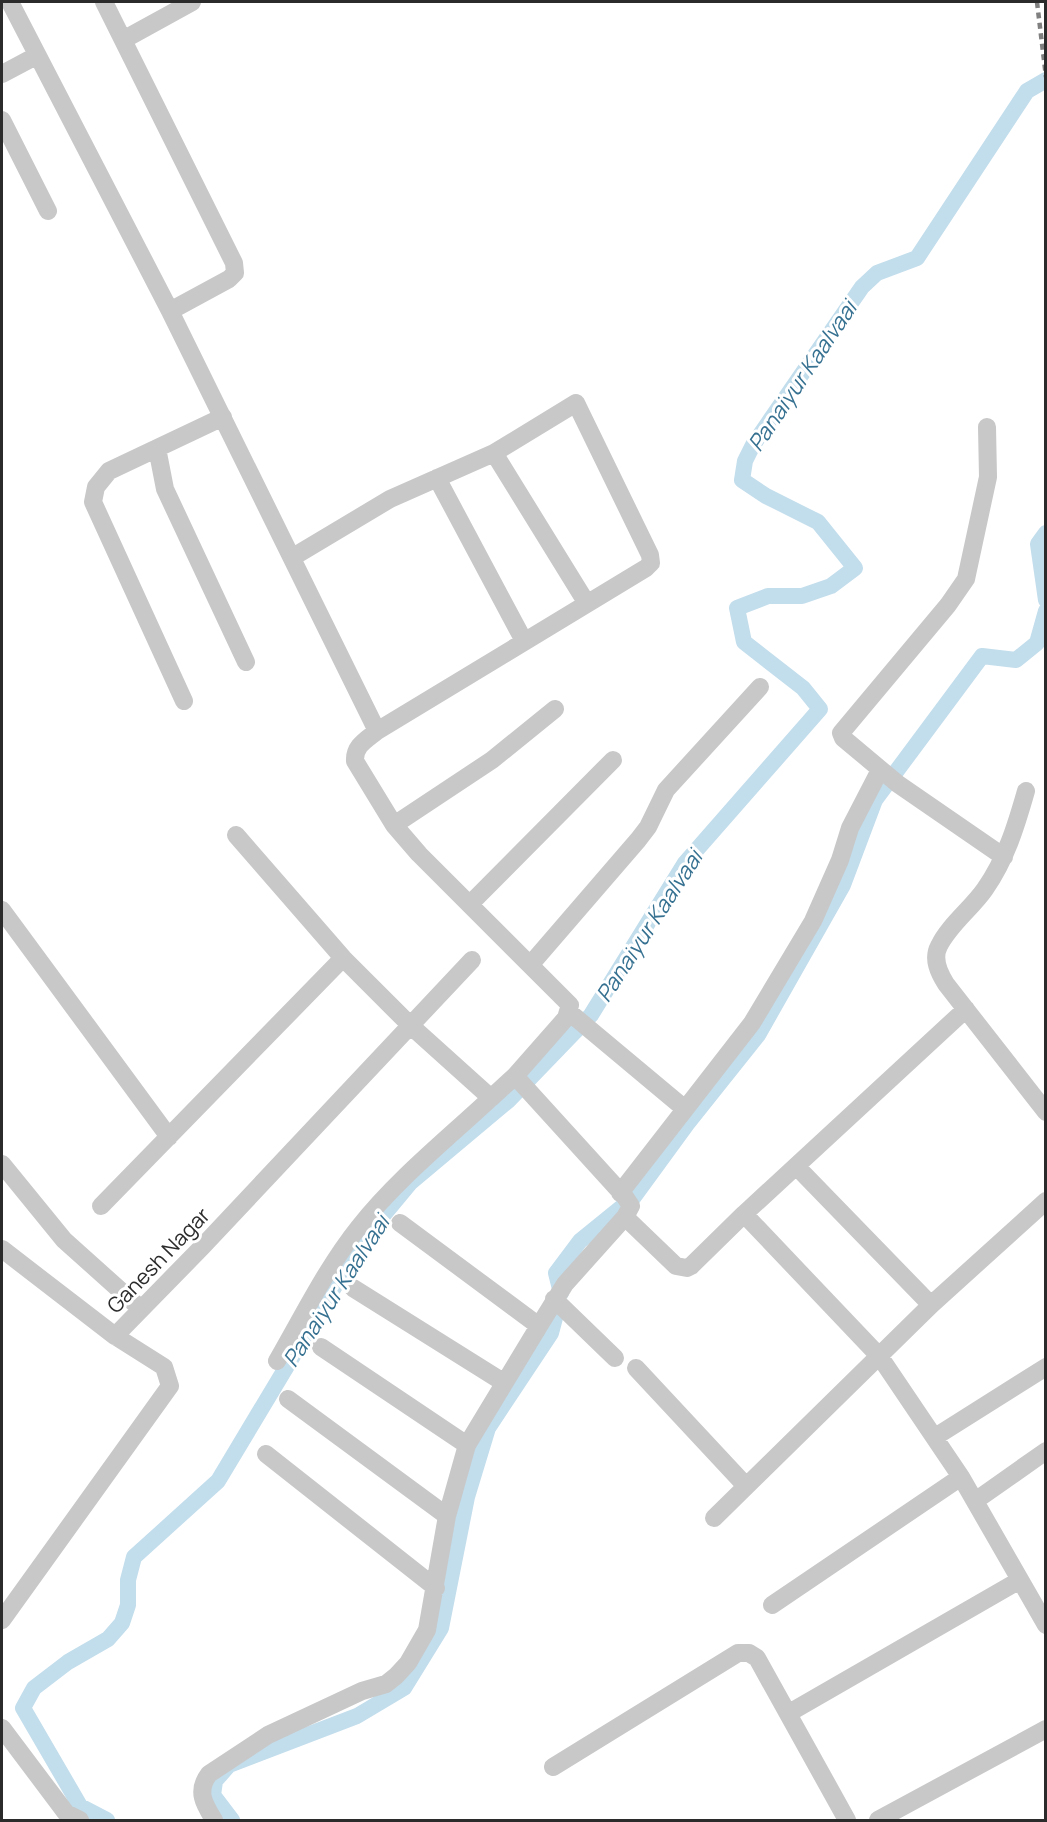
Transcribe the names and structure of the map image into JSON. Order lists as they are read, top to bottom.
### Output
{
  "streets": {
    "street": ["Ganesh Nagar"]
  },
  "water": ["Panaiyur Kaalvaai"]
}
